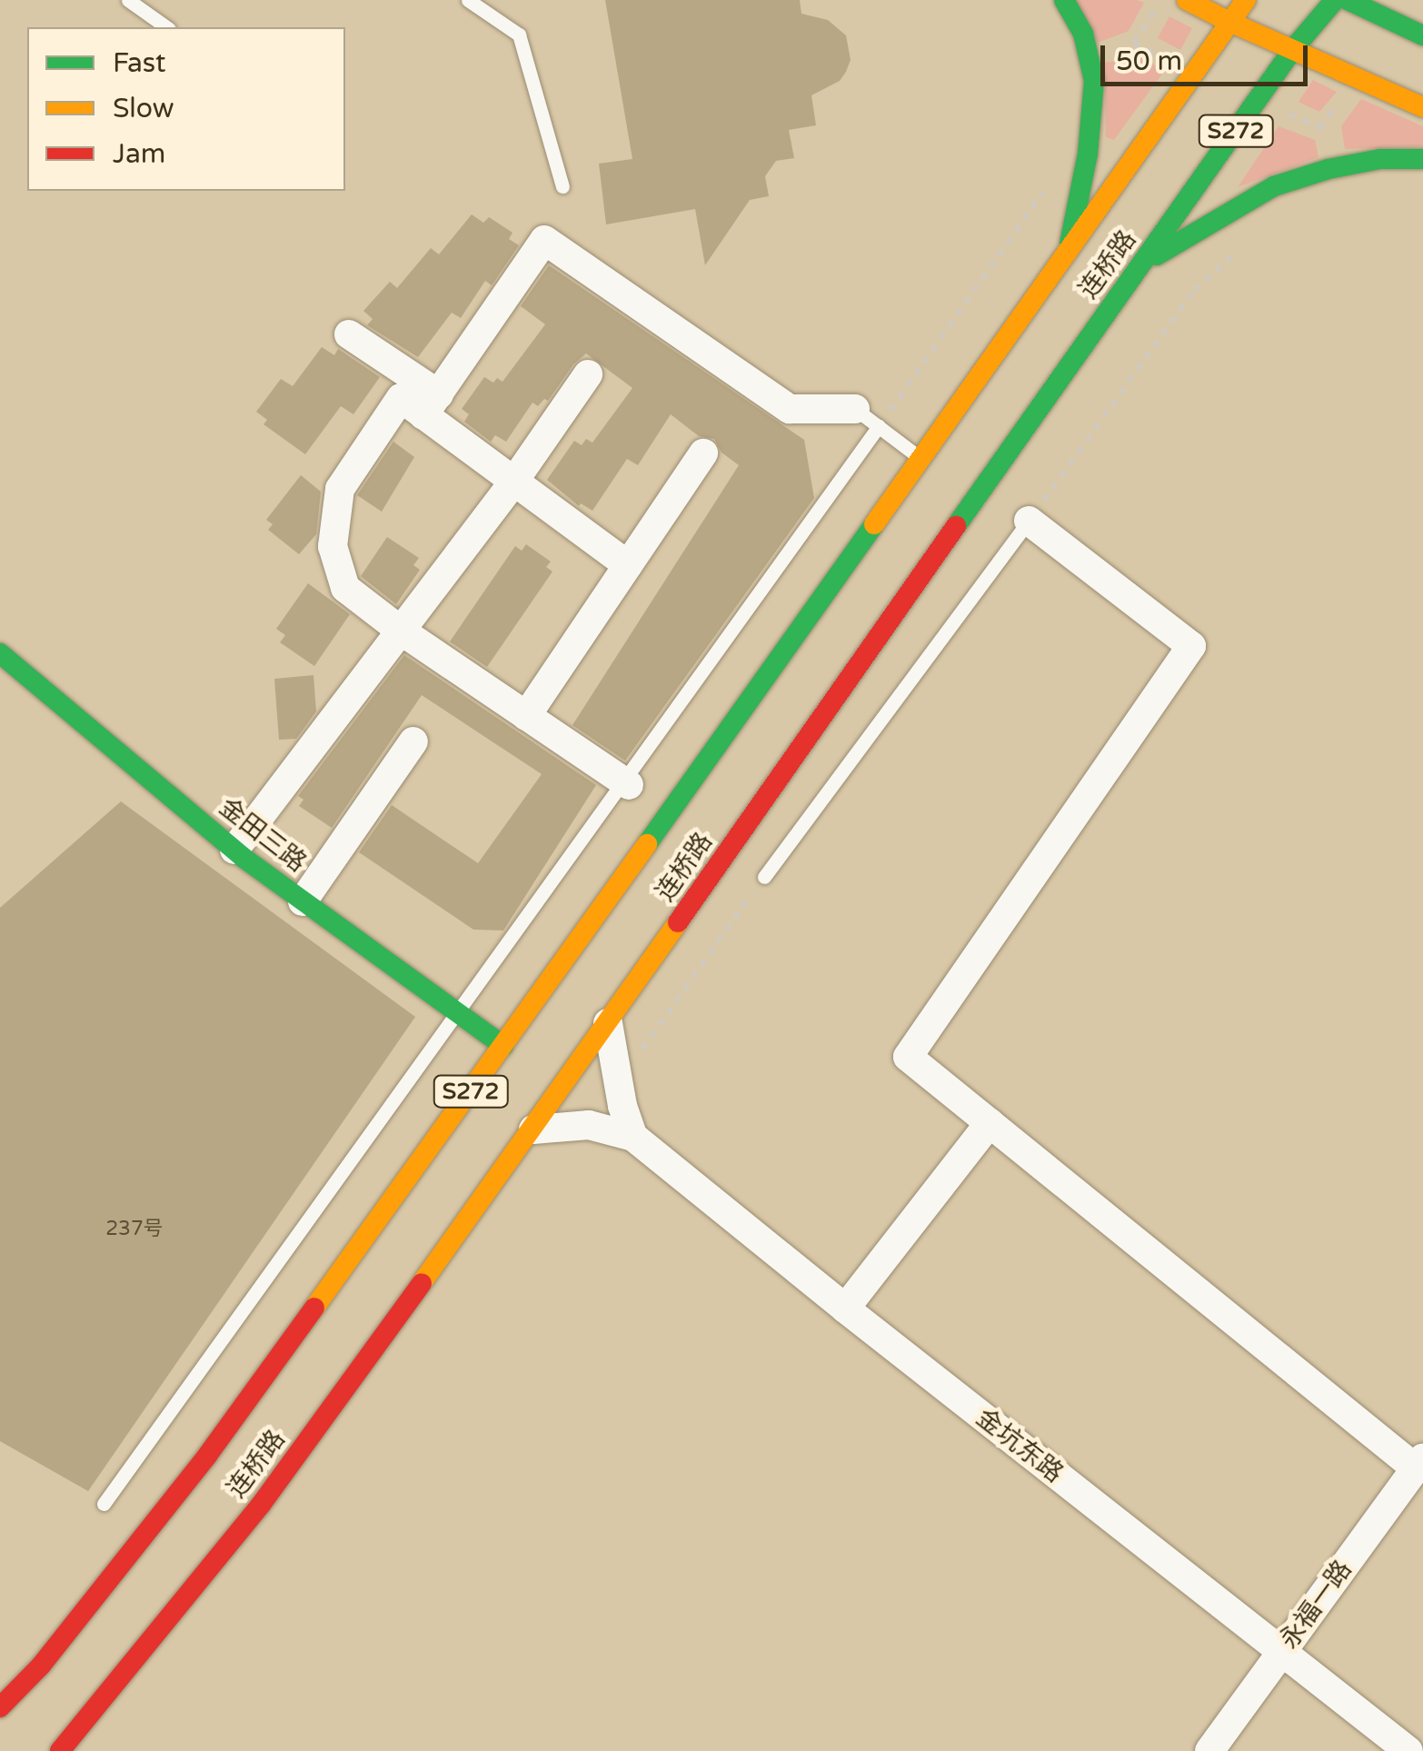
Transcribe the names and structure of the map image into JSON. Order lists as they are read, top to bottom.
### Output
{
  "streets": {
    "main road": ["S272", "连桥路", "金田三路"],
    "street": ["金坑东路", "永福一路"]
  },
  "crossings": [
    ["连桥路", "金田三路"],
    ["连桥路", "金坑东路"],
    ["金坑东路", "永福一路"]
  ],
  "house_numbers": ["237号"],
  "legend": ["Fast", "Slow", "Jam"],
  "scale_bar": "50 m"
}
